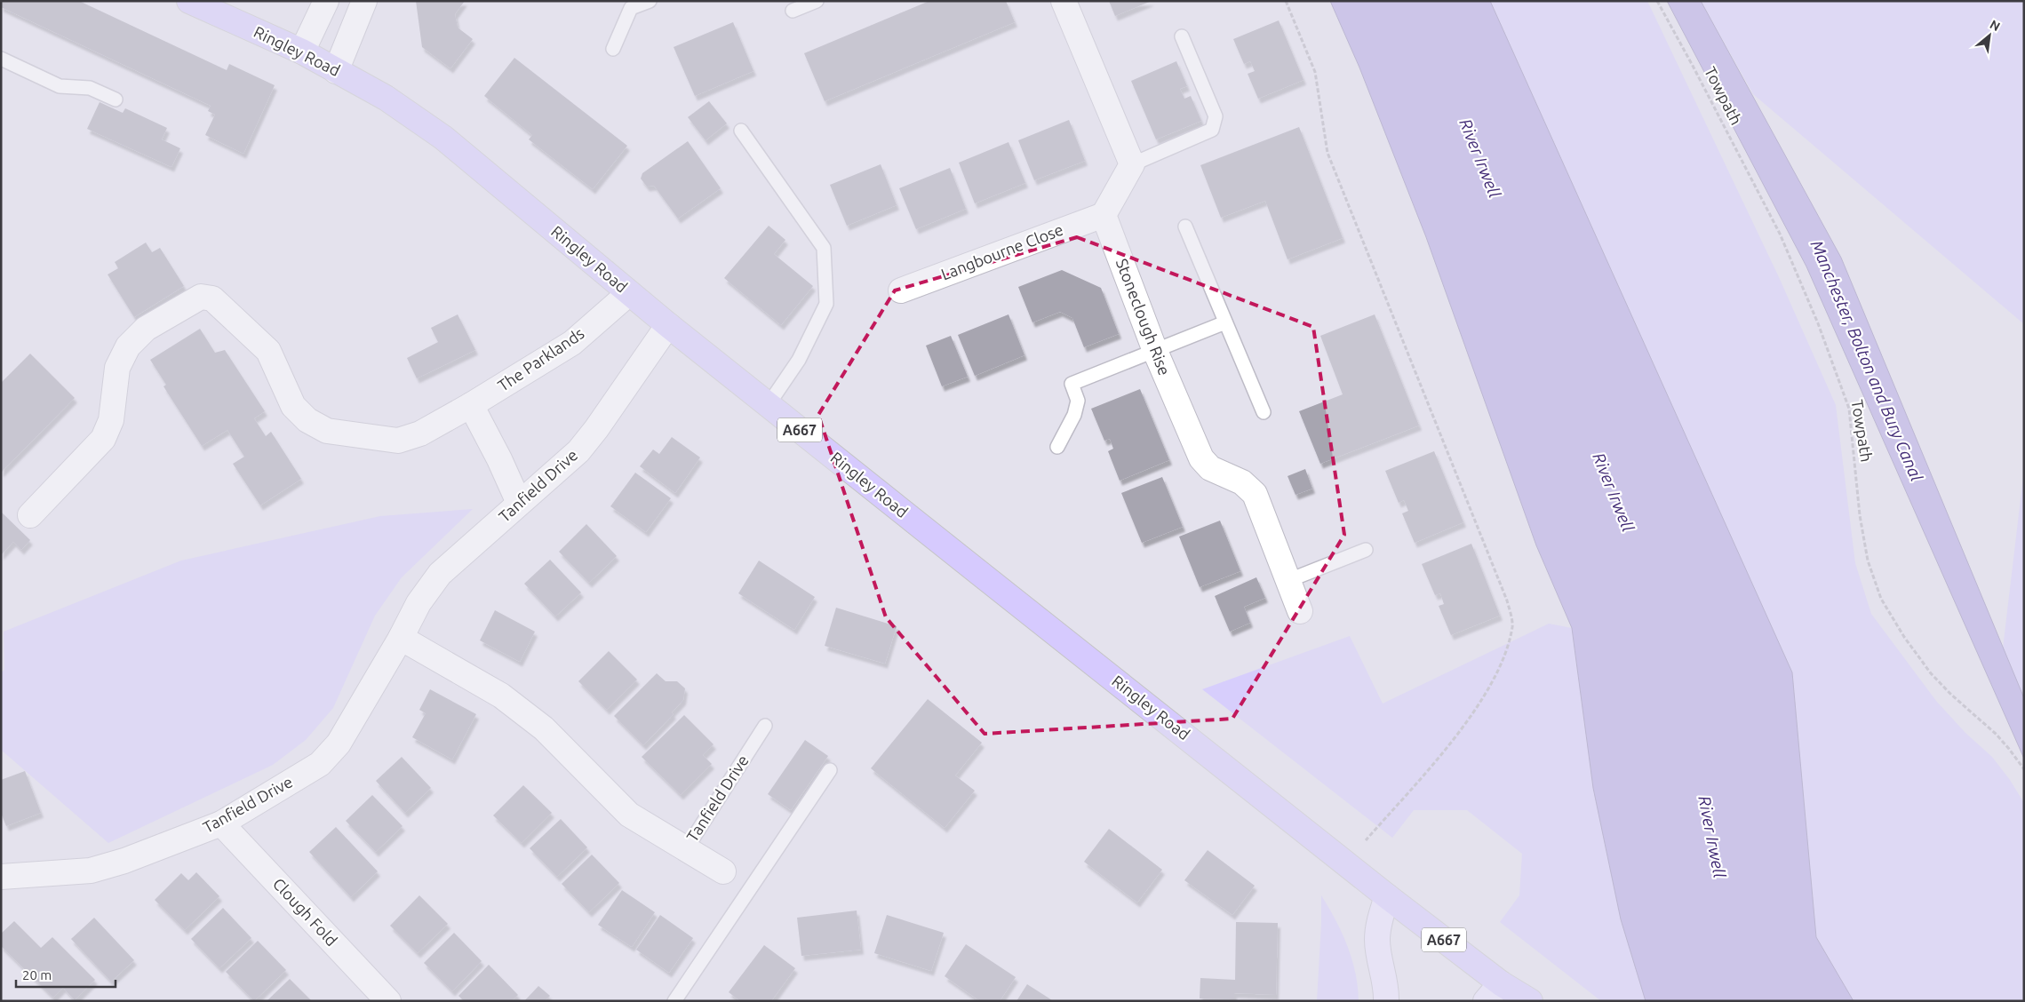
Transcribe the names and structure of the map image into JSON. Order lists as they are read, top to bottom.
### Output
{
  "streets": {
    "main road": ["Ringley Road", "A667"],
    "street": [
      "Langbourne Close",
      "Stoneclough Rise",
      "The Parklands",
      "Tanfield Drive",
      "Clough Fold"
    ],
    "path": ["Towpath"]
  },
  "crossings": [
    ["Ringley Road", "The Parklands"],
    ["Ringley Road", "Tanfield Drive"],
    ["Langbourne Close", "Stoneclough Rise"],
    ["Tanfield Drive", "Clough Fold"]
  ],
  "water": ["River Irwell", "Manchester, Bolton and Bury Canal"],
  "scale_bar": "20 m",
  "north": "top right"
}
